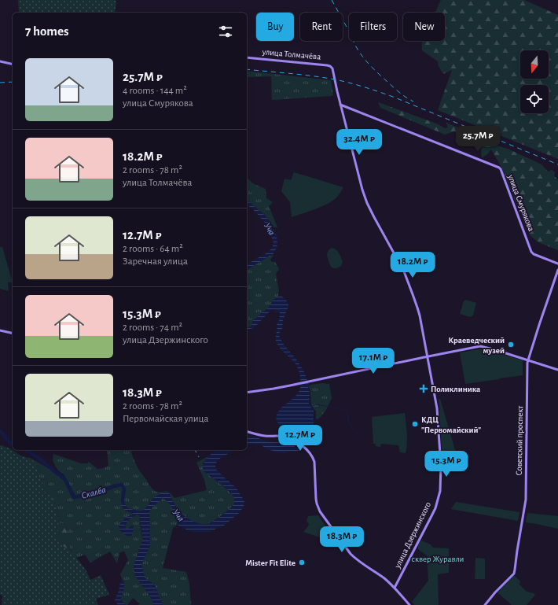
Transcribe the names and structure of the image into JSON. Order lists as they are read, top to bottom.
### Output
{
  "streets": {
    "street": [
      "улица Толмачёва",
      "улица Смурякова",
      "Советский проспект",
      "улица Дзержинского"
    ]
  },
  "crossings": [
    ["улица Толмачёва", "улица Смурякова"],
    ["улица Толмачёва", "улица Дзержинского"]
  ],
  "water": ["Уча", "Скалба"],
  "parks": ["сквер Журавли"],
  "places": {
    "other": ["Краеведческий музей", "КДЦ \"Первомайский\"", "Mister Fit Elite"],
    "health": ["Поликлиника"]
  },
  "north": "bottom",
  "page": {
    "chip": [
      "Buy",
      "Rent",
      "Filters",
      "New"
    ],
    "heading": "7 homes",
    "list": [
      {
        "name": "25.7M ₽",
        "note": "4 rooms · 144 m² · улица Смурякова"
      },
      {
        "name": "18.2M ₽",
        "note": "2 rooms · 78 m² · улица Толмачёва"
      },
      {
        "name": "12.7M ₽",
        "note": "2 rooms · 64 m² · Заречная улица"
      },
      {
        "name": "15.3M ₽",
        "note": "2 rooms · 74 m² · улица Дзержинского"
      },
      {
        "name": "18.3M ₽",
        "note": "2 rooms · 78 m² · Первомайская улица"
      }
    ],
    "price": [
      "25.7M ₽",
      "32.4M ₽",
      "18.2M ₽",
      "17.1M ₽",
      "12.7M ₽",
      "15.3M ₽",
      "18.3M ₽"
    ]
  }
}
